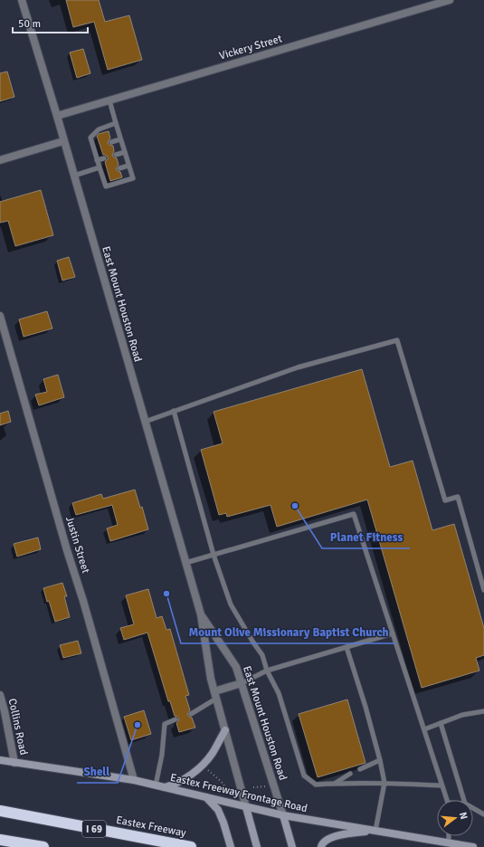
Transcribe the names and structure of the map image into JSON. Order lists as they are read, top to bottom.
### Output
{
  "streets": {
    "highway": ["Eastex Freeway", "I 69"],
    "main road": ["East Mount Houston Road", "Eastex Freeway Frontage Road"],
    "street": ["Vickery Street", "Justin Street", "Collins Road"]
  },
  "crossings": [
    ["Vickery Street", "East Mount Houston Road"],
    ["East Mount Houston Road", "Eastex Freeway Frontage Road"],
    ["Justin Street", "Eastex Freeway Frontage Road"],
    ["Collins Road", "Eastex Freeway Frontage Road"]
  ],
  "places": ["Planet Fitness", "Mount Olive Missionary Baptist Church", "Shell"],
  "scale_bar": "50 m",
  "north": "right"
}
